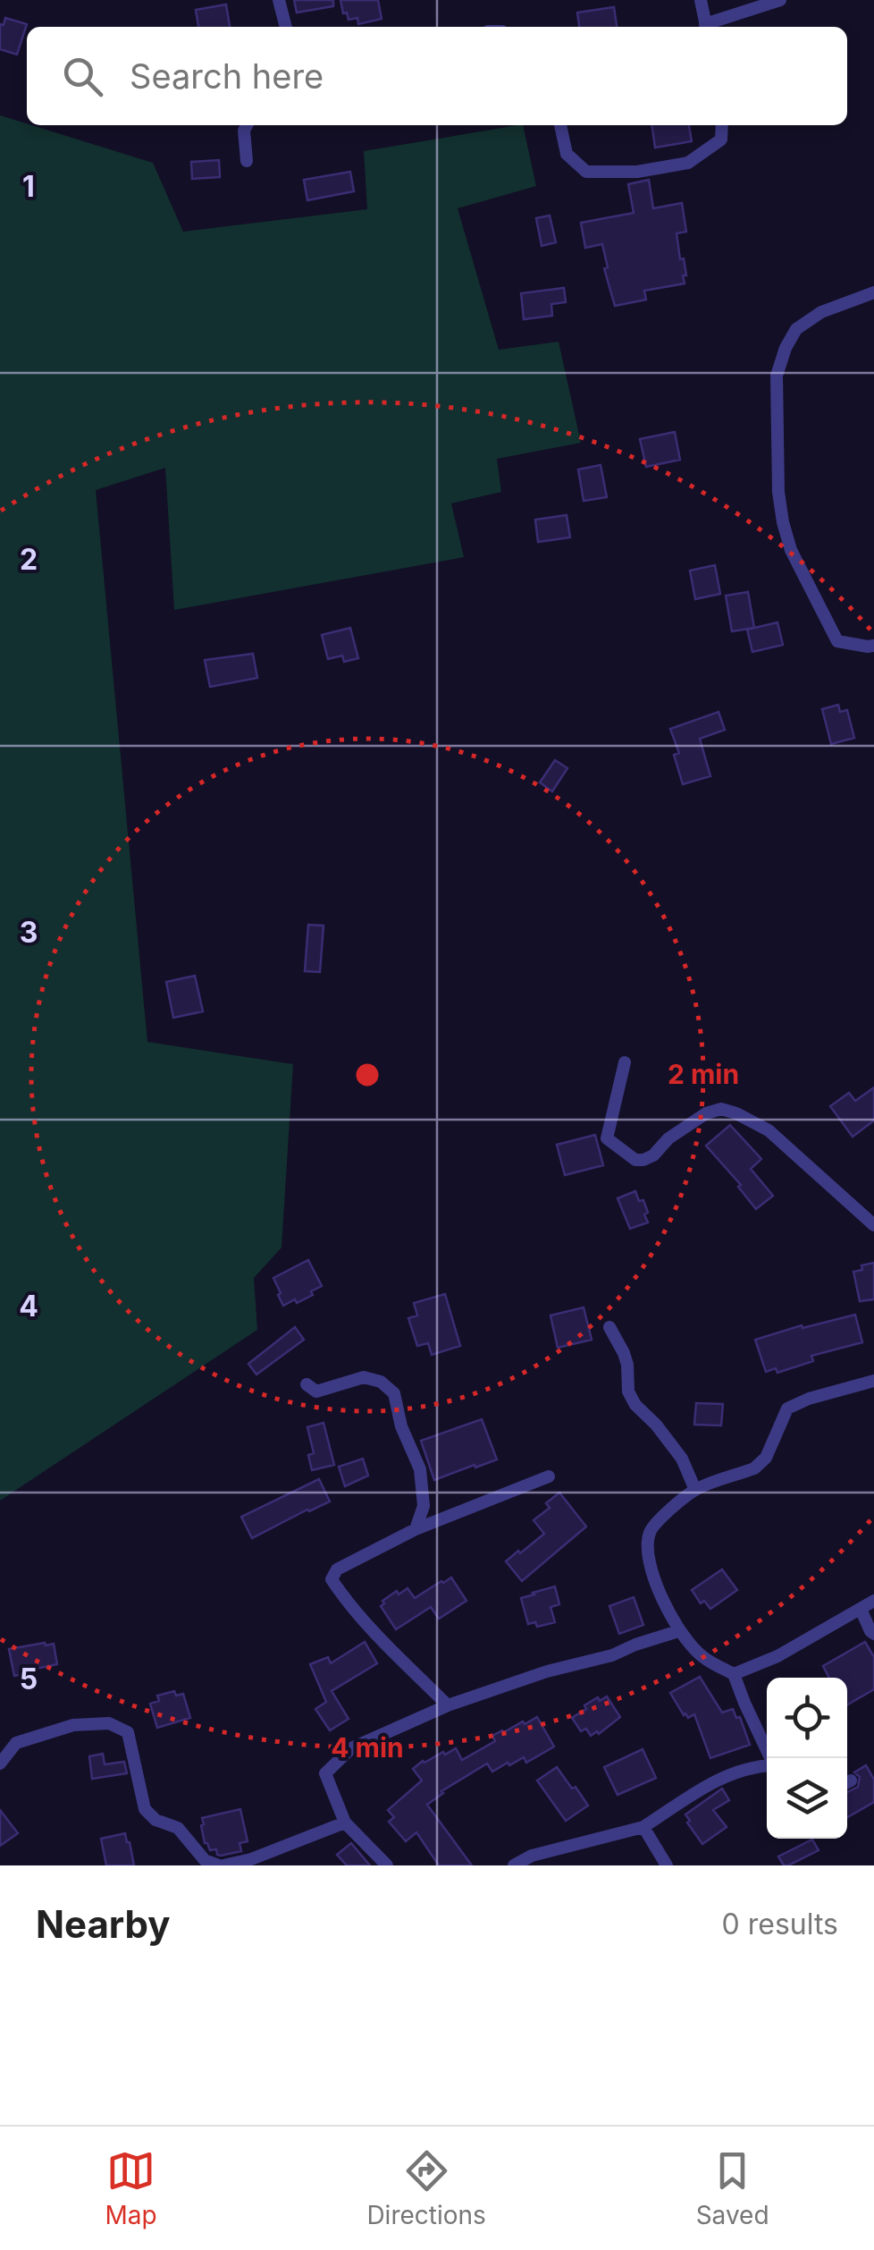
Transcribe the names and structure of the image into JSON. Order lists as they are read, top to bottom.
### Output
{
  "page": {
    "search": "Search here",
    "heading": ["Nearby", "0 results"],
    "nav": ["Map", "Directions", "Saved"]
  },
  "grid": {
    "rows": [
      "1",
      "2",
      "3",
      "4",
      "5"
    ]
  },
  "rings": ["2 min", "4 min"]
}
